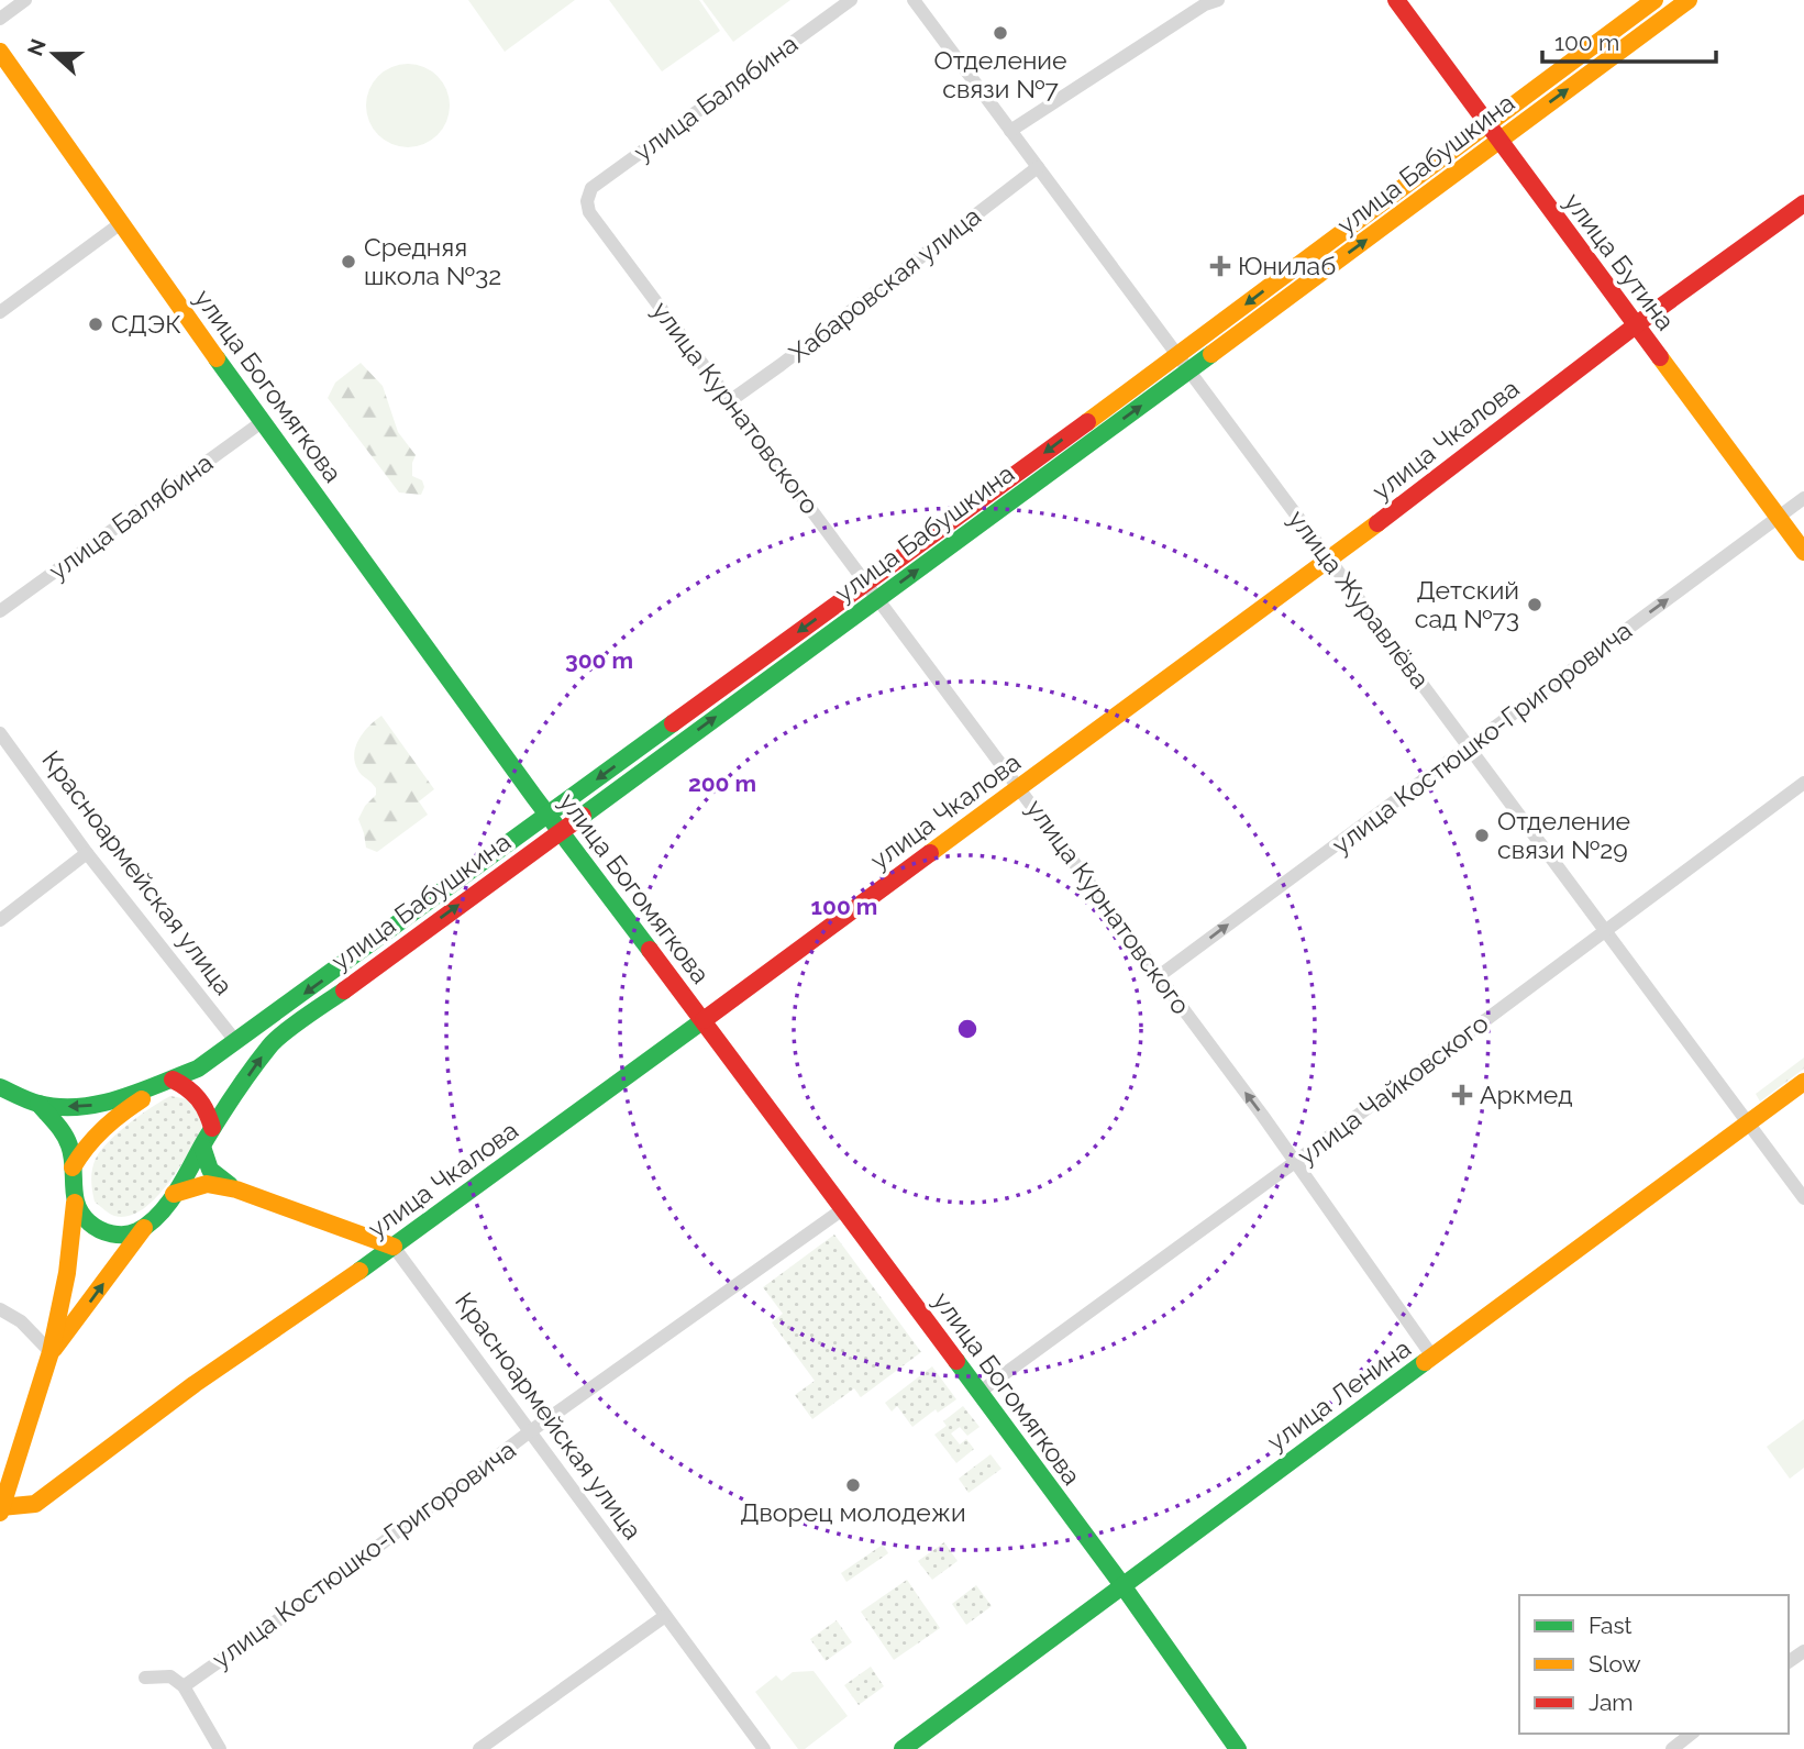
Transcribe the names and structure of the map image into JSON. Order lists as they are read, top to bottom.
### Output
{
  "streets": {
    "main road": [
      "улица Бабушкина",
      "улица Бутина",
      "улица Богомягкова",
      "улица Чкалова",
      "улица Ленина"
    ],
    "street": [
      "улица Балябина",
      "Хабаровская улица",
      "улица Курнатовского",
      "улица Журавлёва",
      "улица Костюшко-Григоровича",
      "Красноармейская улица",
      "улица Чайковского"
    ]
  },
  "crossings": [
    ["улица Балябина", "улица Богомягкова"],
    ["улица Балябина", "улица Курнатовского"],
    ["улица Бабушкина", "улица Бутина"],
    ["улица Бабушкина", "улица Богомягкова"],
    ["улица Бабушкина", "улица Курнатовского"],
    ["улица Бабушкина", "улица Журавлёва"],
    ["улица Бабушкина", "Красноармейская улица"],
    ["улица Бутина", "улица Чкалова"],
    ["улица Бутина", "улица Костюшко-Григоровича"],
    ["Хабаровская улица", "улица Курнатовского"],
    ["Хабаровская улица", "улица Журавлёва"],
    ["улица Богомягкова", "улица Чкалова"],
    ["улица Богомягкова", "улица Костюшко-Григоровича"],
    ["улица Богомягкова", "улица Чайковского"],
    ["улица Богомягкова", "улица Ленина"],
    ["улица Курнатовского", "улица Чкалова"],
    ["улица Курнатовского", "улица Костюшко-Григоровича"],
    ["улица Курнатовского", "улица Чайковского"],
    ["улица Курнатовского", "улица Ленина"],
    ["улица Чкалова", "улица Журавлёва"],
    ["улица Чкалова", "Красноармейская улица"],
    ["улица Журавлёва", "улица Костюшко-Григоровича"],
    ["улица Журавлёва", "улица Чайковского"],
    ["улица Журавлёва", "улица Ленина"],
    ["улица Костюшко-Григоровича", "Красноармейская улица"]
  ],
  "one_way": ["улица Костюшко-Григоровича"],
  "places": {
    "other": [
      "Отделение связи №7",
      "Средняя школа №32",
      "СДЭК",
      "Детский сад №73",
      "Отделение связи №29",
      "Дворец молодежи"
    ],
    "health": ["Юнилаб", "Аркмед"]
  },
  "legend": ["Fast", "Slow", "Jam"],
  "scale_bar": "100 m",
  "north": "left",
  "rings": ["300 m", "200 m", "100 m"]
}
